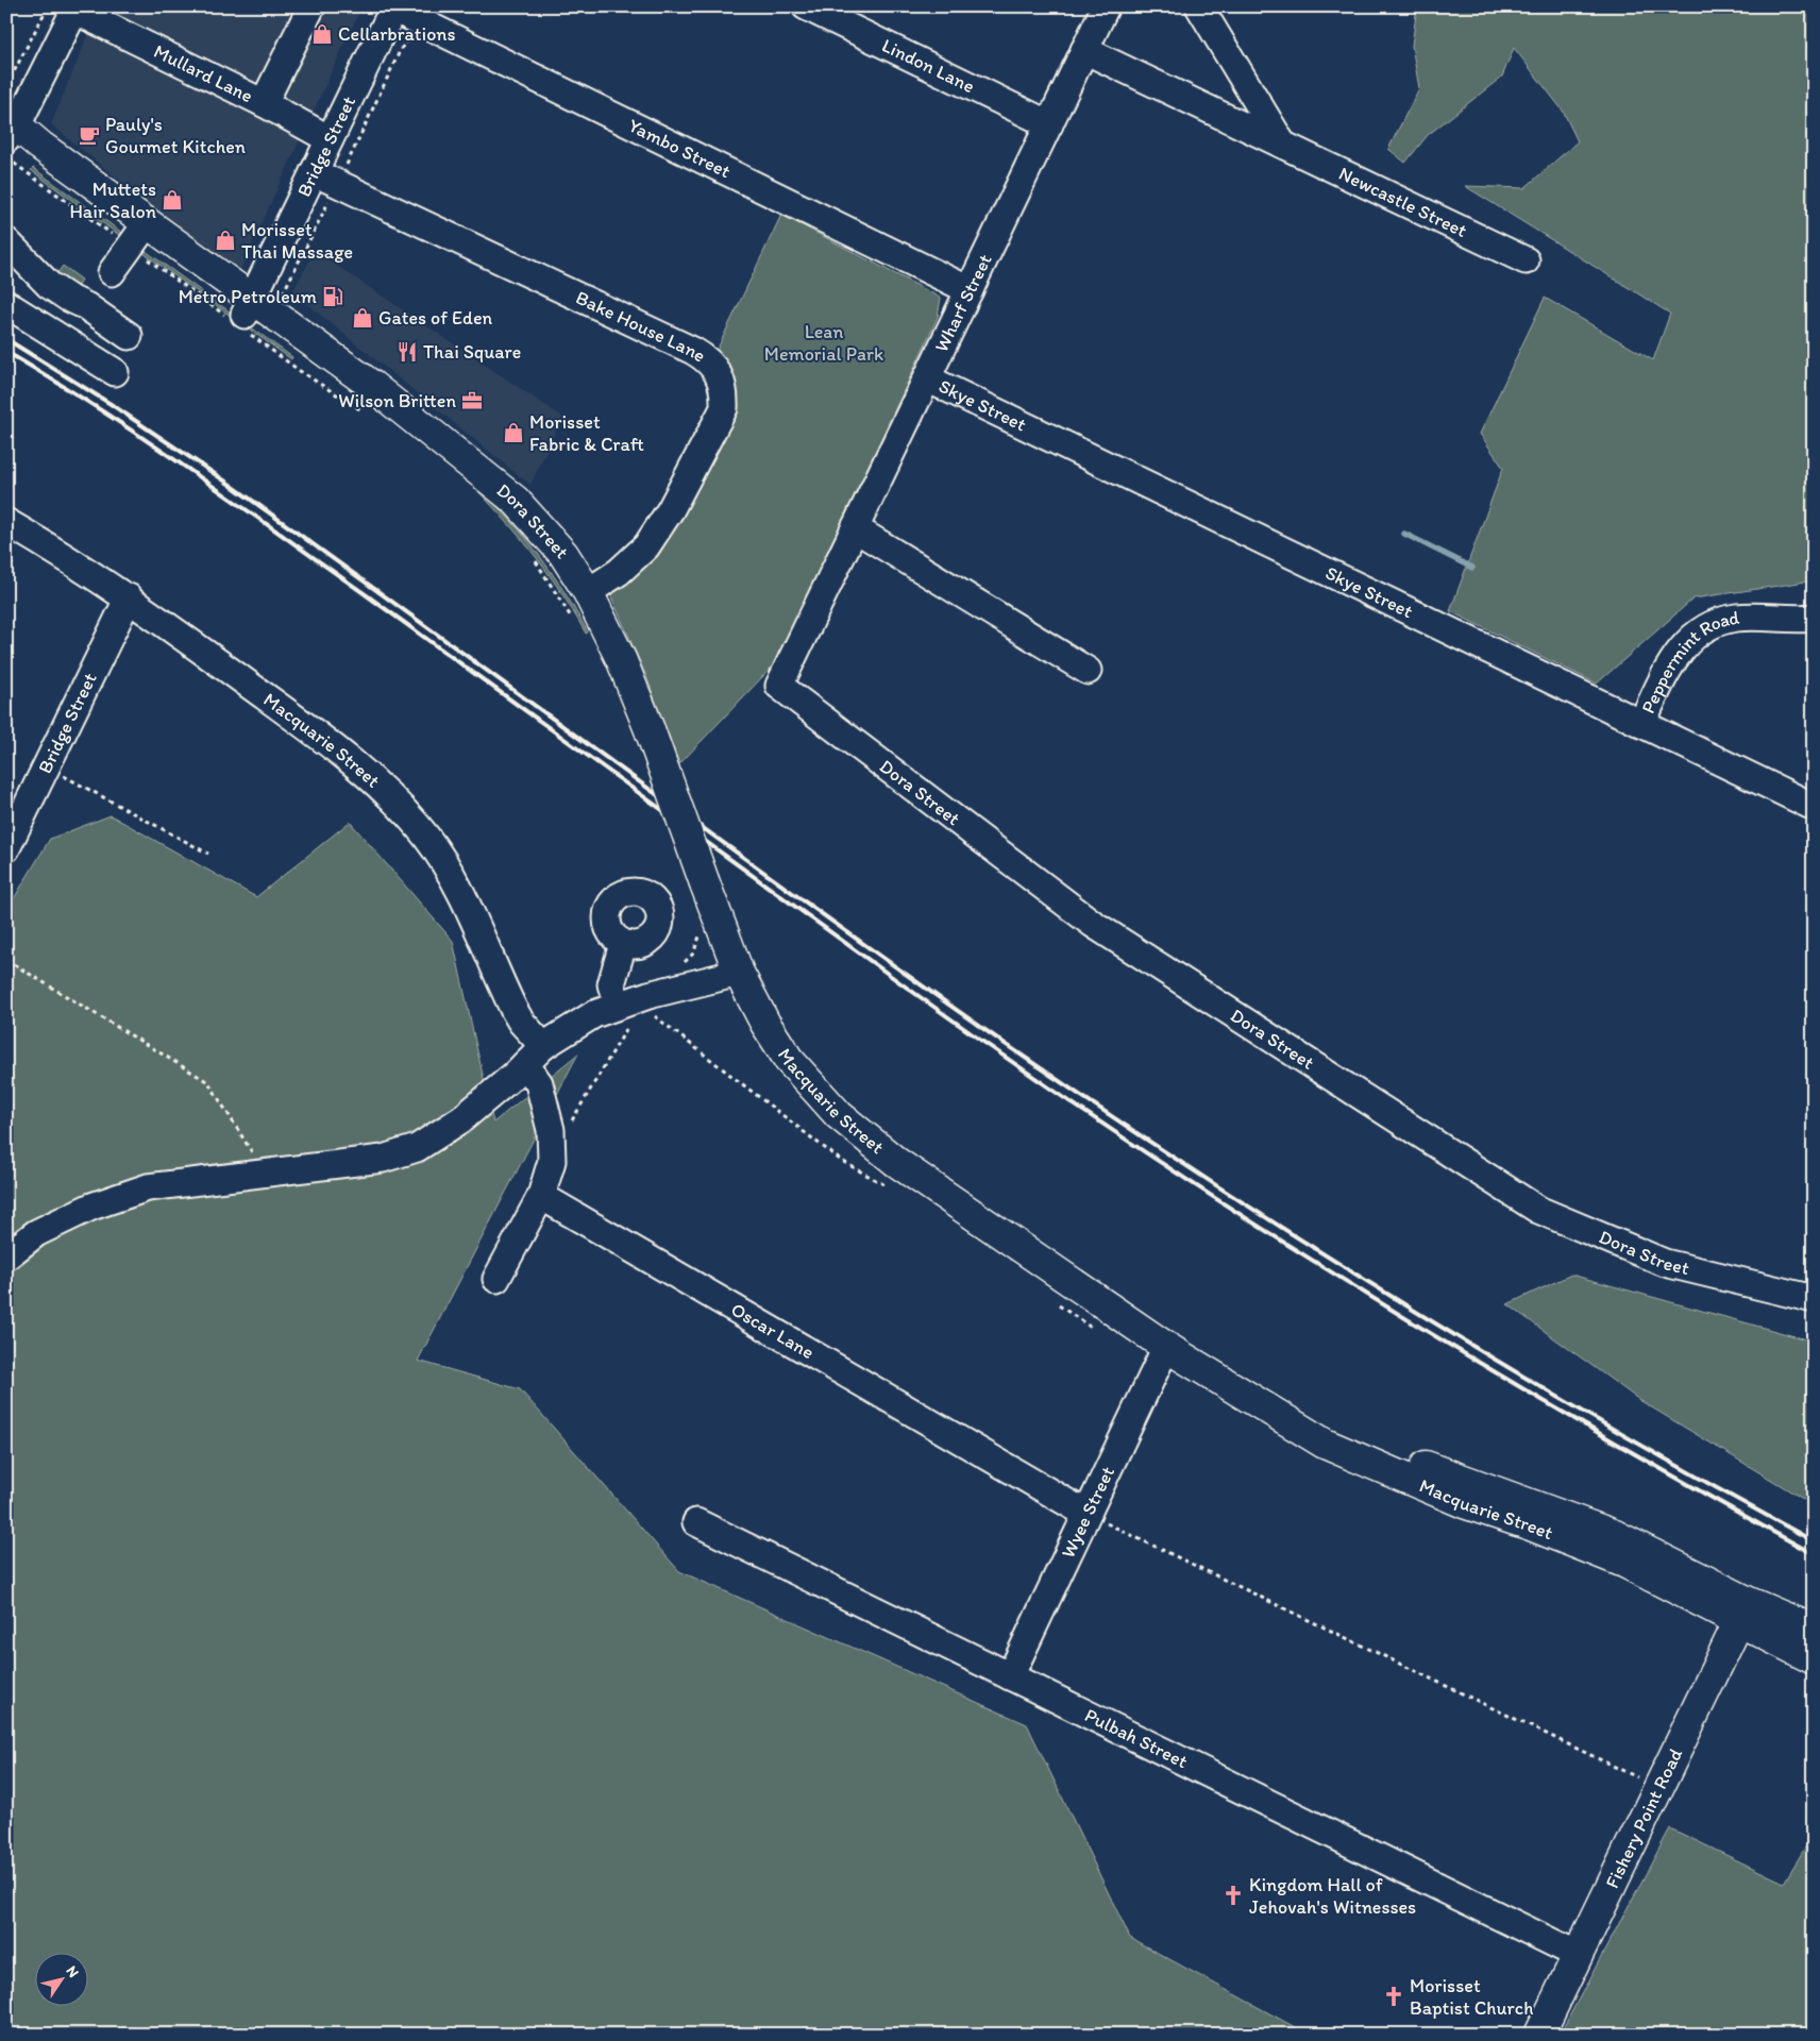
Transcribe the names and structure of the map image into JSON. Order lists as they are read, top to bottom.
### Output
{
  "streets": {
    "main road": ["Dora Street", "Macquarie Street", "Fishery Point Road"],
    "street": [
      "Lindon Lane",
      "Mullard Lane",
      "Bridge Street",
      "Yambo Street",
      "Newcastle Street",
      "Wharf Street",
      "Bake House Lane",
      "Skye Street",
      "Peppermint Road",
      "Oscar Lane",
      "Wyee Street",
      "Pulbah Street"
    ]
  },
  "crossings": [
    ["Lindon Lane", "Wharf Street"],
    ["Mullard Lane", "Bridge Street"],
    ["Bridge Street", "Yambo Street"],
    ["Bridge Street", "Bake House Lane"],
    ["Bridge Street", "Dora Street"],
    ["Bridge Street", "Macquarie Street"],
    ["Yambo Street", "Wharf Street"],
    ["Newcastle Street", "Wharf Street"],
    ["Wharf Street", "Skye Street"],
    ["Wharf Street", "Dora Street"],
    ["Bake House Lane", "Dora Street"],
    ["Skye Street", "Peppermint Road"],
    ["Dora Street", "Macquarie Street"],
    ["Macquarie Street", "Wyee Street"],
    ["Macquarie Street", "Fishery Point Road"],
    ["Oscar Lane", "Wyee Street"],
    ["Wyee Street", "Pulbah Street"],
    ["Pulbah Street", "Fishery Point Road"]
  ],
  "parks": ["Lean Memorial Park"],
  "places": {
    "shop": [
      "Cellarbrations",
      "Muttets Hair Salon",
      "Morisset Thai Massage",
      "Gates of Eden",
      "Morisset Fabric & Craft"
    ],
    "cafe": ["Pauly's Gourmet Kitchen"],
    "fuel station": ["Metro Petroleum"],
    "restaurant": ["Thai Square"],
    "office": ["Wilson Britten"],
    "church": ["Kingdom Hall of Jehovah's Witnesses", "Morisset Baptist Church"]
  },
  "north": "top right"
}
